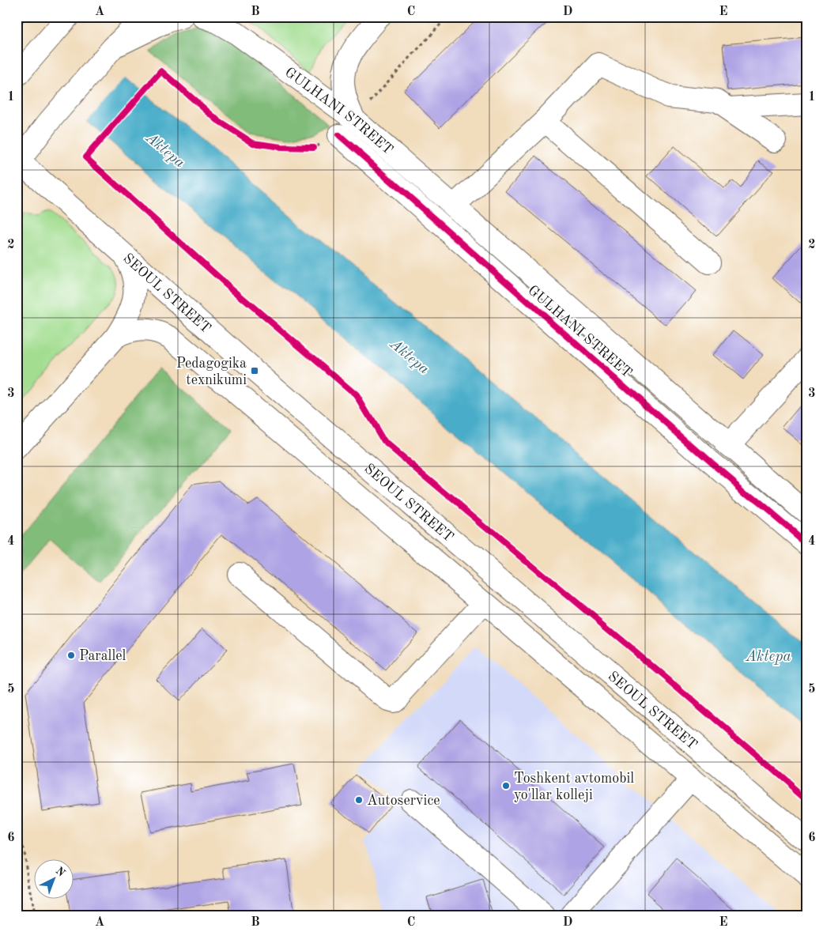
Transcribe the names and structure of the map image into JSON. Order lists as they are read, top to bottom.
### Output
{
  "streets": {
    "main road": ["GULHANI STREET", "SEOUL STREET"]
  },
  "water": ["Aktepa"],
  "places": {
    "transit": ["Pedagogika texnikumi"],
    "other": ["Parallel", "Toshkent avtomobil yo'llar kolleji", "Autoservice"]
  },
  "north": "top right",
  "grid": {
    "columns": [
      "A",
      "B",
      "C",
      "D",
      "E"
    ],
    "rows": [
      "1",
      "2",
      "3",
      "4",
      "5",
      "6"
    ]
  }
}
